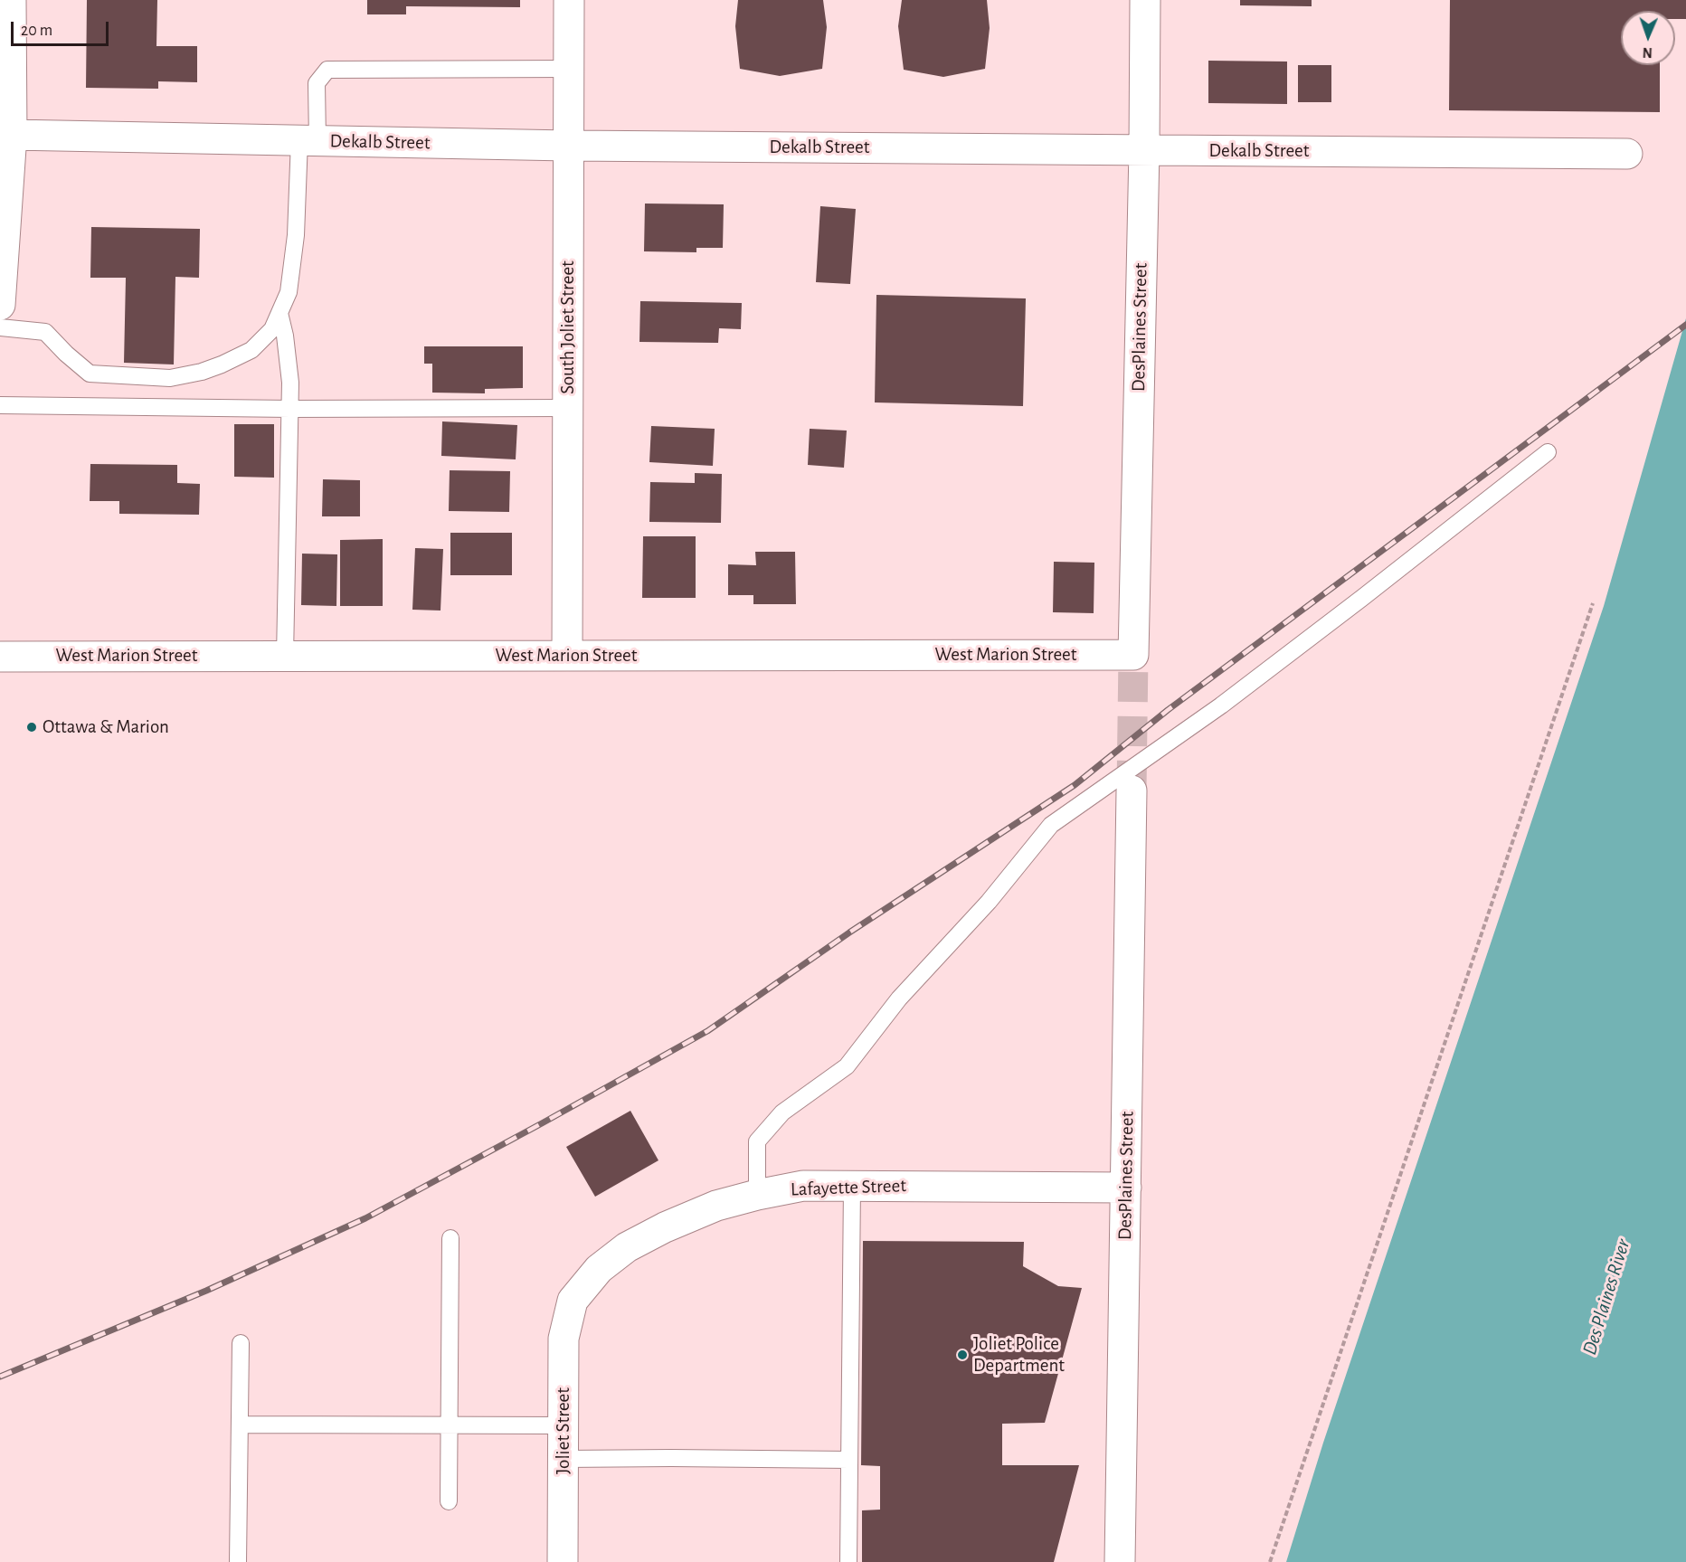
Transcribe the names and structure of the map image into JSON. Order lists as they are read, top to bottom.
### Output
{
  "streets": {
    "street": [
      "Dekalb Street",
      "South Joliet Street",
      "DesPlaines Street",
      "West Marion Street",
      "Lafayette Street",
      "Joliet Street"
    ]
  },
  "crossings": [
    ["Dekalb Street", "South Joliet Street"],
    ["Dekalb Street", "DesPlaines Street"],
    ["South Joliet Street", "West Marion Street"],
    ["DesPlaines Street", "West Marion Street"],
    ["DesPlaines Street", "Lafayette Street"],
    ["Lafayette Street", "Joliet Street"]
  ],
  "water": ["Des Plaines River"],
  "places": ["Ottawa & Marion", "Joliet Police Department"],
  "scale_bar": "20 m",
  "north": "bottom"
}
